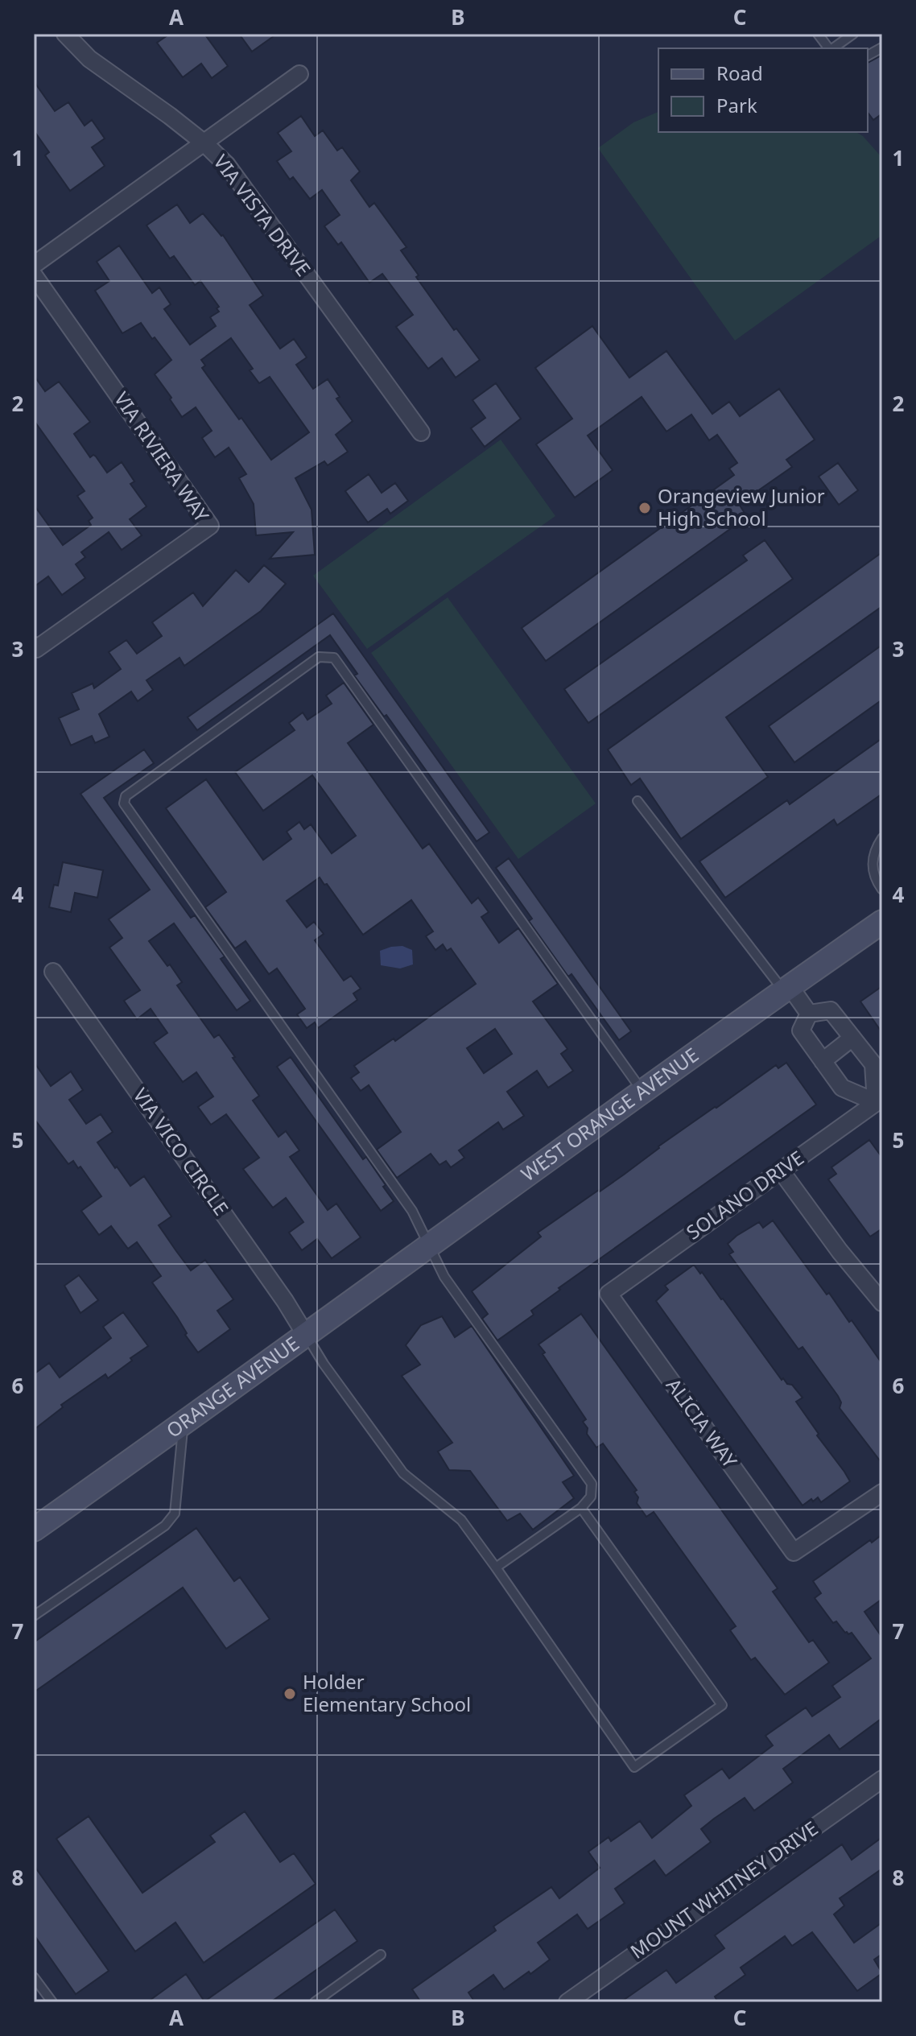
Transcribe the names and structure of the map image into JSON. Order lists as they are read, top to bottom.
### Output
{
  "streets": {
    "main road": ["WEST ORANGE AVENUE", "ORANGE AVENUE"],
    "street": [
      "VIA VISTA DRIVE",
      "VIA RIVIERA WAY",
      "VIA VICO CIRCLE",
      "SOLANO DRIVE",
      "ALICIA WAY",
      "MOUNT WHITNEY DRIVE"
    ]
  },
  "crossings": [
    ["WEST ORANGE AVENUE", "ORANGE AVENUE"],
    ["VIA VICO CIRCLE", "ORANGE AVENUE"],
    ["SOLANO DRIVE", "ALICIA WAY"]
  ],
  "places": ["Orangeview Junior High School", "Holder Elementary School"],
  "legend": ["Road", "Park"],
  "grid": {
    "columns": ["A", "B", "C"],
    "rows": [
      "1",
      "2",
      "3",
      "4",
      "5",
      "6",
      "7",
      "8"
    ]
  }
}
